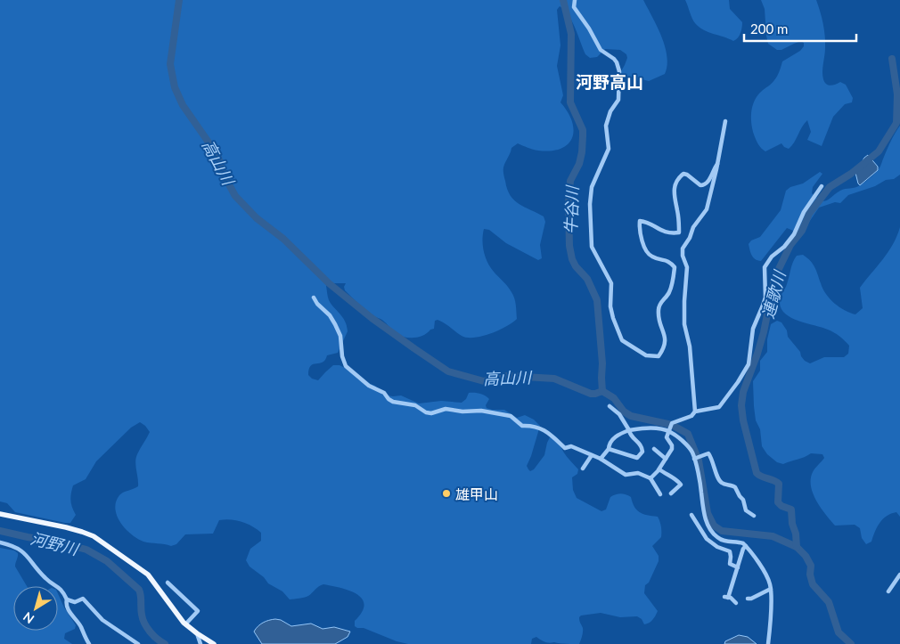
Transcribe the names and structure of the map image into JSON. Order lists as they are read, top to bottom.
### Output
{
  "districts": ["河野高山"],
  "water": [
    "高山川",
    "牛谷川",
    "連歌川",
    "河野川"
  ],
  "places": ["雄甲山"],
  "scale_bar": "200 m",
  "north": "bottom left"
}
